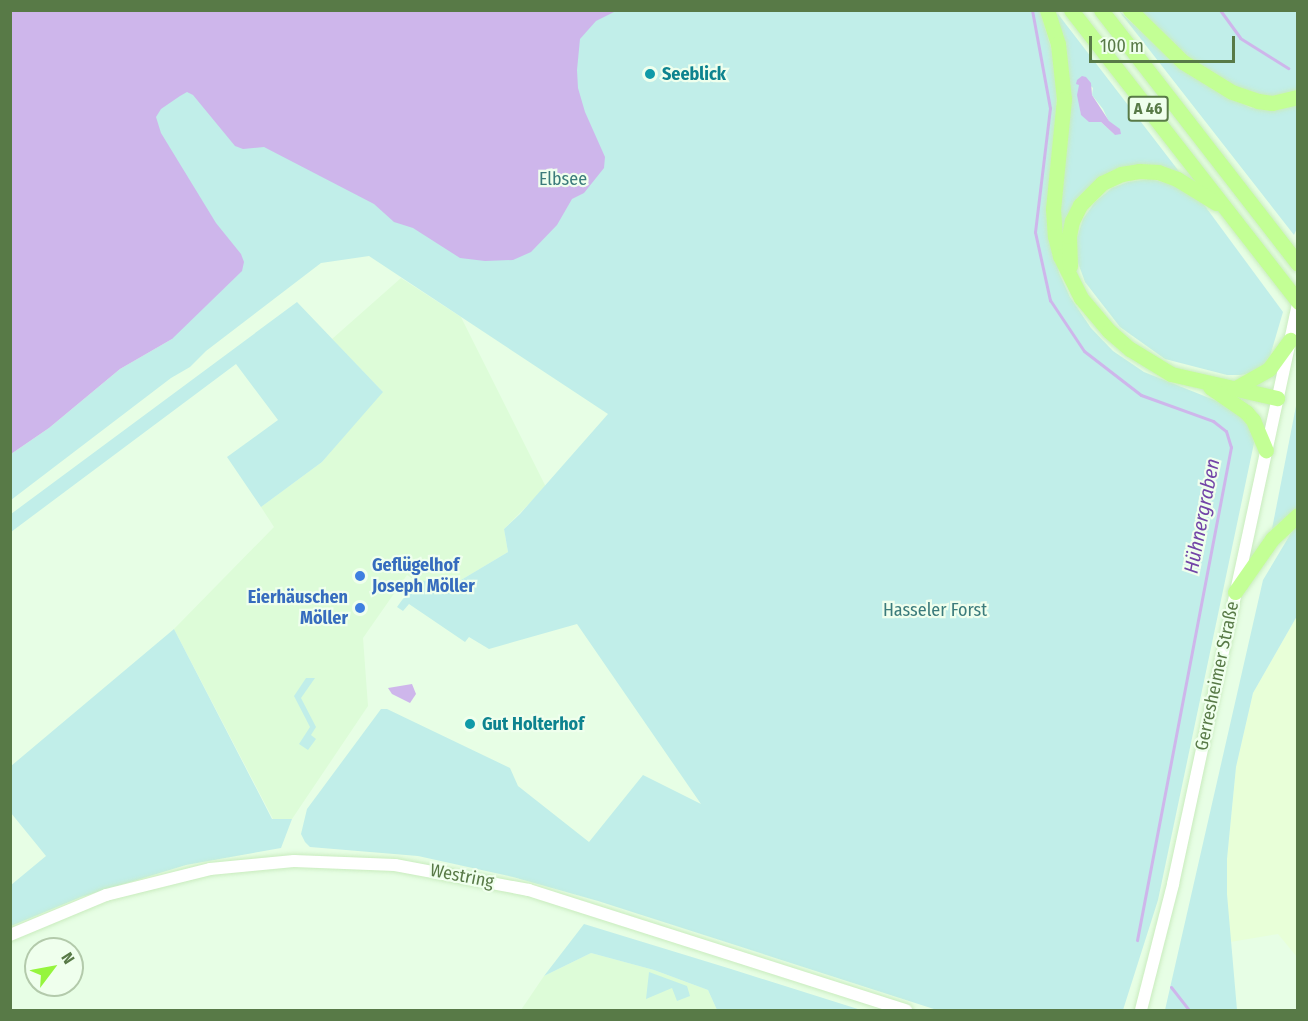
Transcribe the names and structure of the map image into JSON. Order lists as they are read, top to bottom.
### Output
{
  "streets": {
    "highway": ["A 46"],
    "main road": ["Gerresheimer Straße", "Westring"]
  },
  "crossings": [
    ["A 46", "Gerresheimer Straße"]
  ],
  "water": ["Hühnergraben"],
  "parks": ["Elbsee", "Hasseler Forst"],
  "places": [
    "Seeblick",
    "Geflügelhof Joseph Möller",
    "Eierhäuschen Möller",
    "Gut Holterhof"
  ],
  "scale_bar": "100 m",
  "north": "top right"
}
